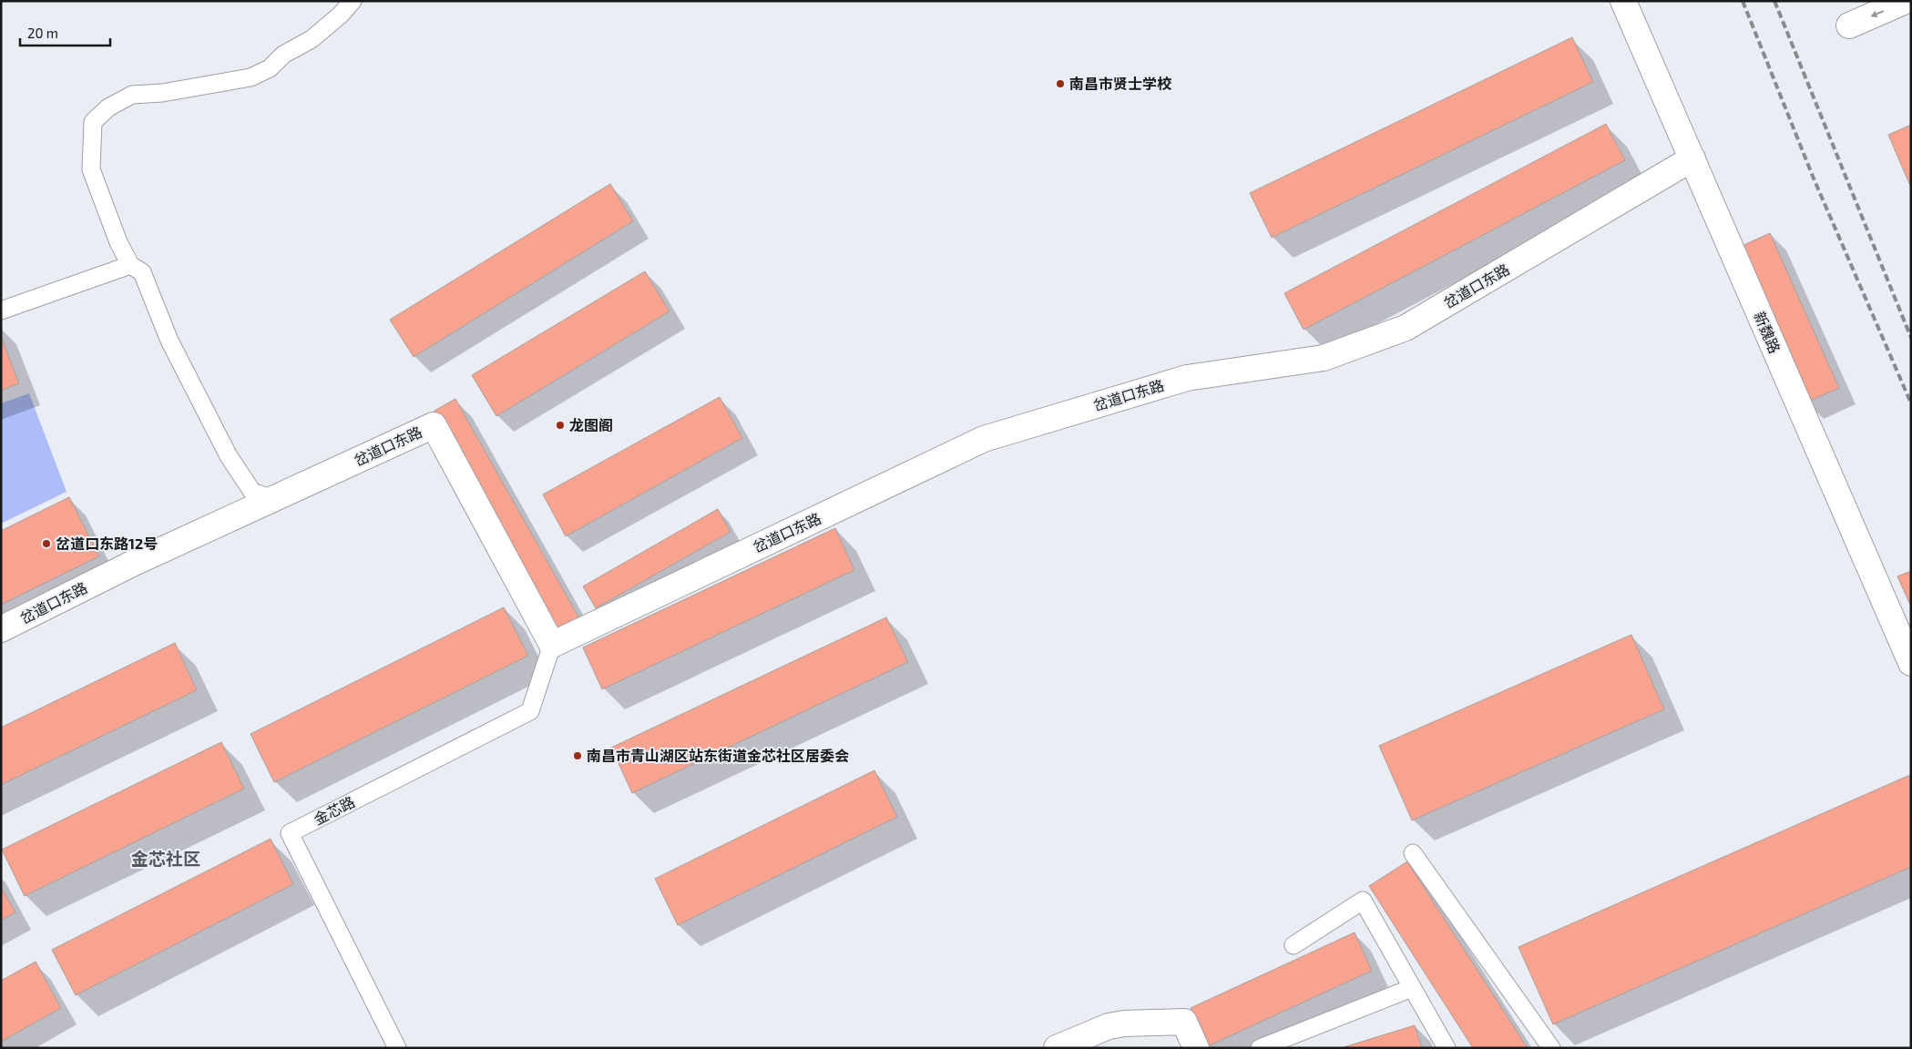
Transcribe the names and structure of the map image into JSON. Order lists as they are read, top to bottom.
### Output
{
  "streets": {
    "street": ["岔道口东路", "新魏路"],
    "lane": ["金芯路"]
  },
  "crossings": [
    ["岔道口东路", "新魏路"],
    ["岔道口东路", "金芯路"]
  ],
  "districts": ["金芯社区"],
  "places": [
    "南昌市贤士学校",
    "龙图阁",
    "岔道口东路12号",
    "南昌市青山湖区站东街道金芯社区居委会"
  ],
  "scale_bar": "20 m"
}
